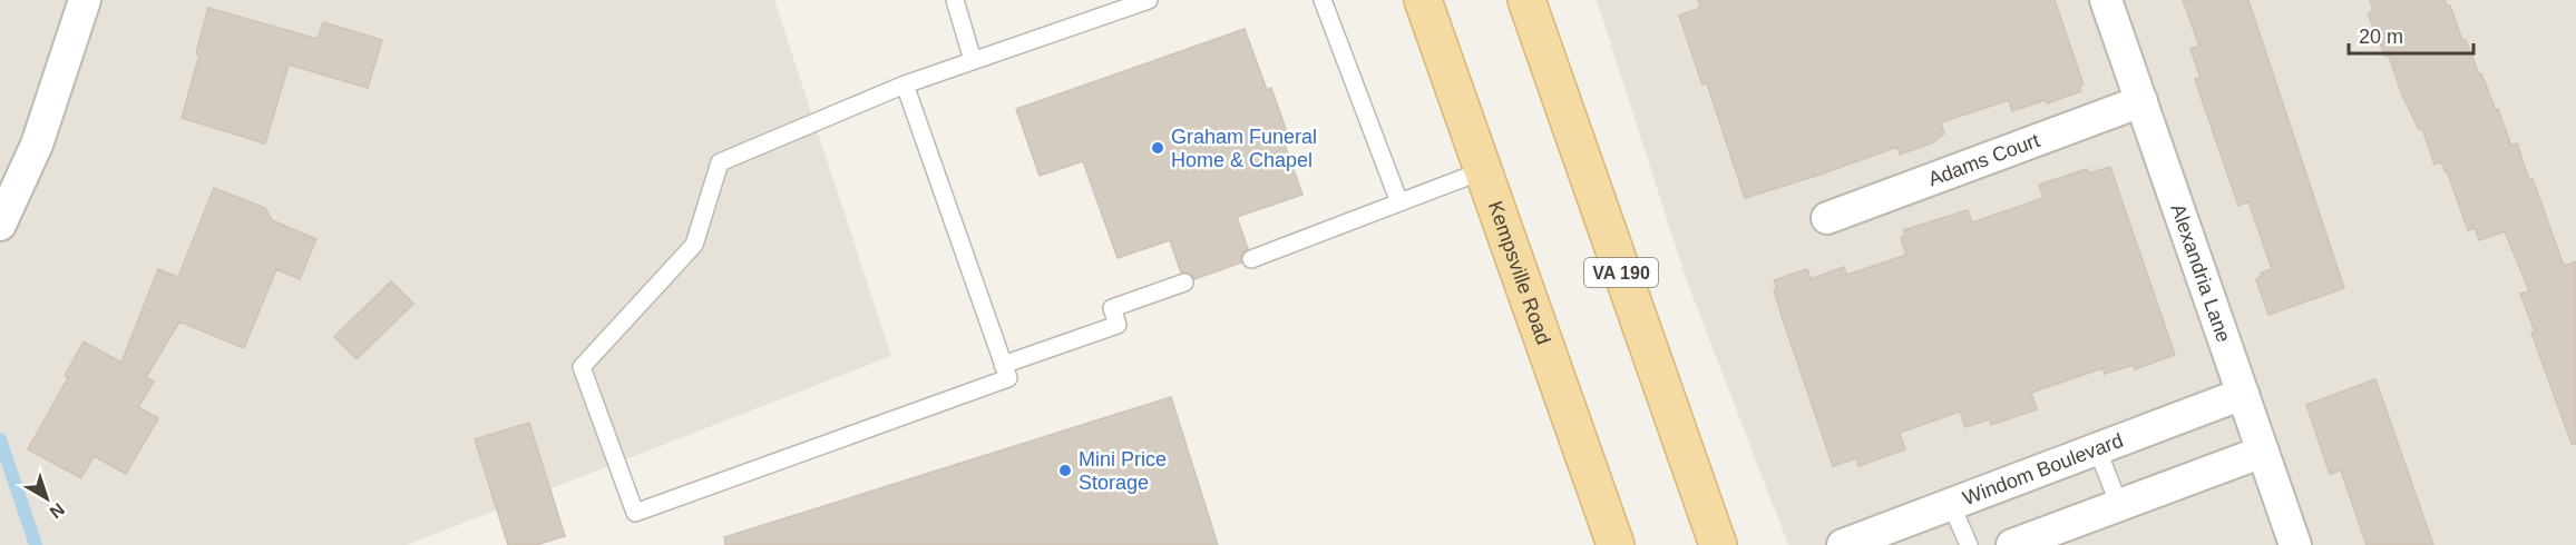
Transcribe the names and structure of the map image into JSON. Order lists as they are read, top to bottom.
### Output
{
  "streets": {
    "main road": ["Kempsville Road", "VA 190"],
    "street": ["Adams Court", "Alexandria Lane", "Windom Boulevard"]
  },
  "crossings": [
    ["Adams Court", "Alexandria Lane"],
    ["Alexandria Lane", "Windom Boulevard"]
  ],
  "places": ["Graham Funeral Home & Chapel", "Mini Price Storage"],
  "scale_bar": "20 m",
  "north": "bottom right"
}
